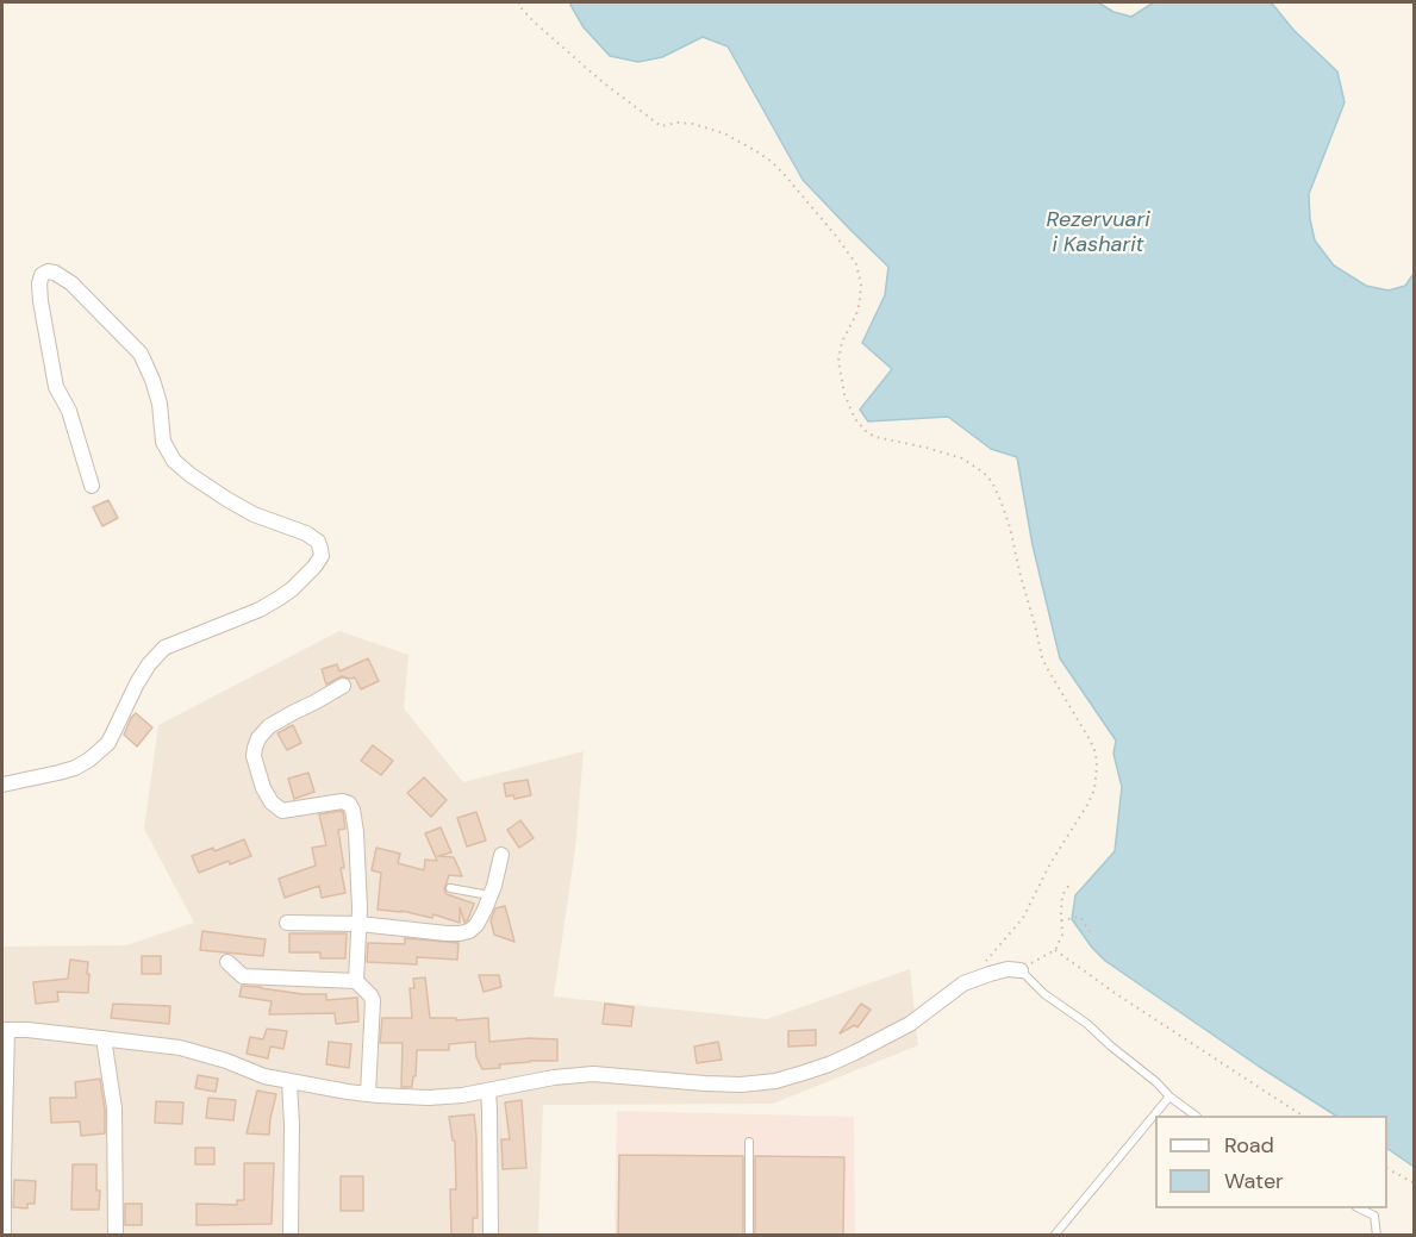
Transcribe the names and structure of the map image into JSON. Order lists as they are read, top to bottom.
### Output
{
  "water": ["Rezervuari i Kasharit"],
  "legend": ["Road", "Water"]
}
